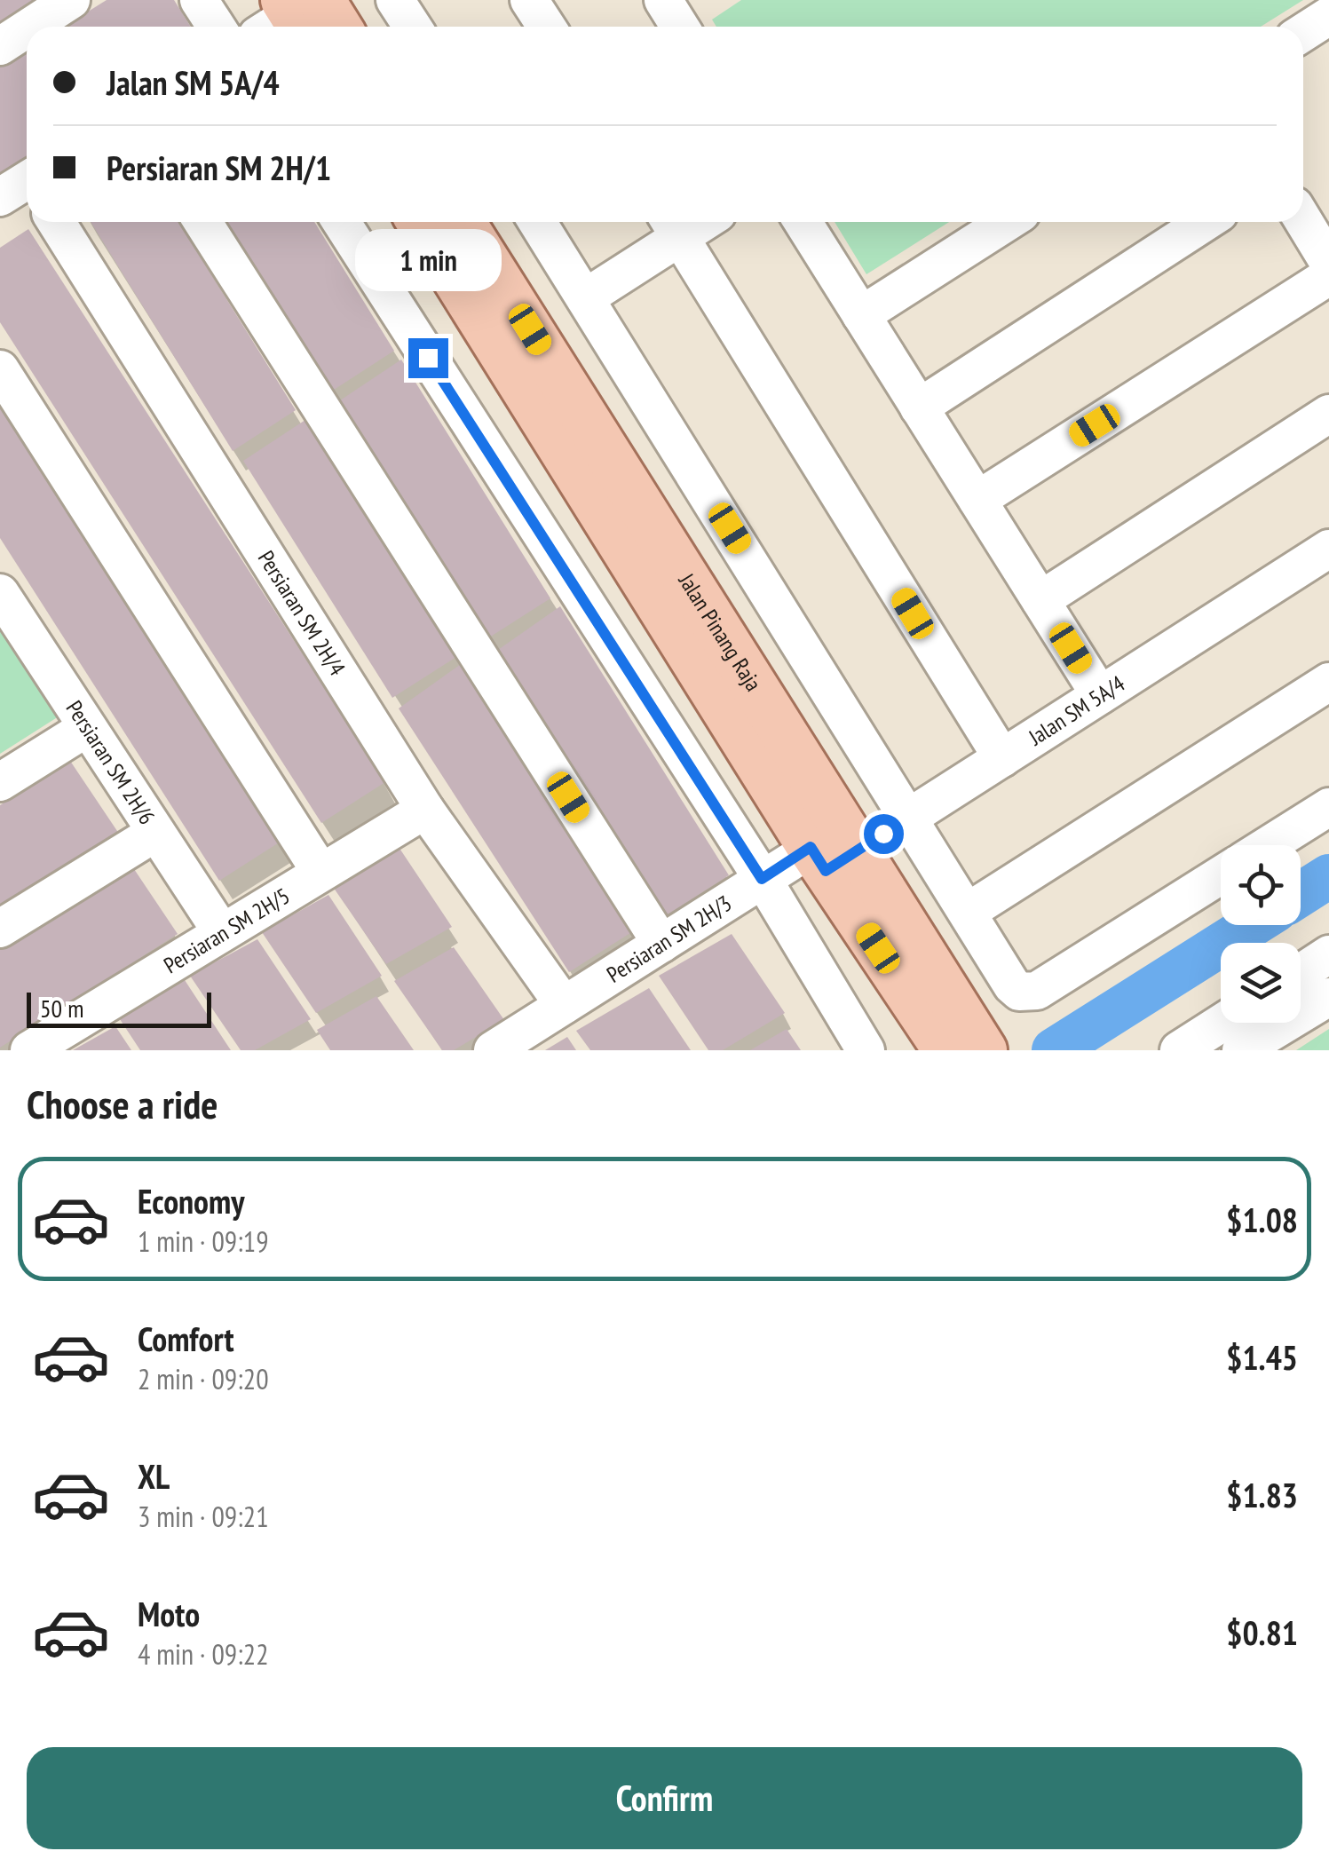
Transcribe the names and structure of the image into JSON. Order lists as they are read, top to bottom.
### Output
{
  "streets": {
    "main road": ["Jalan Pinang Raja"],
    "street": [
      "Persiaran SM 2H/4",
      "Jalan SM 5A/4",
      "Persiaran SM 2H/6",
      "Persiaran SM 2H/5",
      "Persiaran SM 2H/3"
    ]
  },
  "crossings": [
    ["Persiaran SM 2H/4", "Persiaran SM 2H/5"],
    ["Persiaran SM 2H/4", "Persiaran SM 2H/3"],
    ["Jalan Pinang Raja", "Jalan SM 5A/4"],
    ["Jalan Pinang Raja", "Persiaran SM 2H/3"],
    ["Jalan SM 5A/4", "Persiaran SM 2H/3"],
    ["Persiaran SM 2H/6", "Persiaran SM 2H/5"]
  ],
  "scale_bar": "50 m",
  "page": {
    "banner": ["Jalan SM 5A/4", "Persiaran SM 2H/1"],
    "bubble": "1 min",
    "scale": "50 m",
    "heading": "Choose a ride",
    "list": [
      {
        "name": "Economy",
        "note": "1 min · 09:19",
        "value": "$1.08"
      },
      {
        "name": "Comfort",
        "note": "2 min · 09:20",
        "value": "$1.45"
      },
      {
        "name": "XL",
        "note": "3 min · 09:21",
        "value": "$1.83"
      },
      {
        "name": "Moto",
        "note": "4 min · 09:22",
        "value": "$0.81"
      }
    ],
    "buttons": "Confirm"
  }
}
